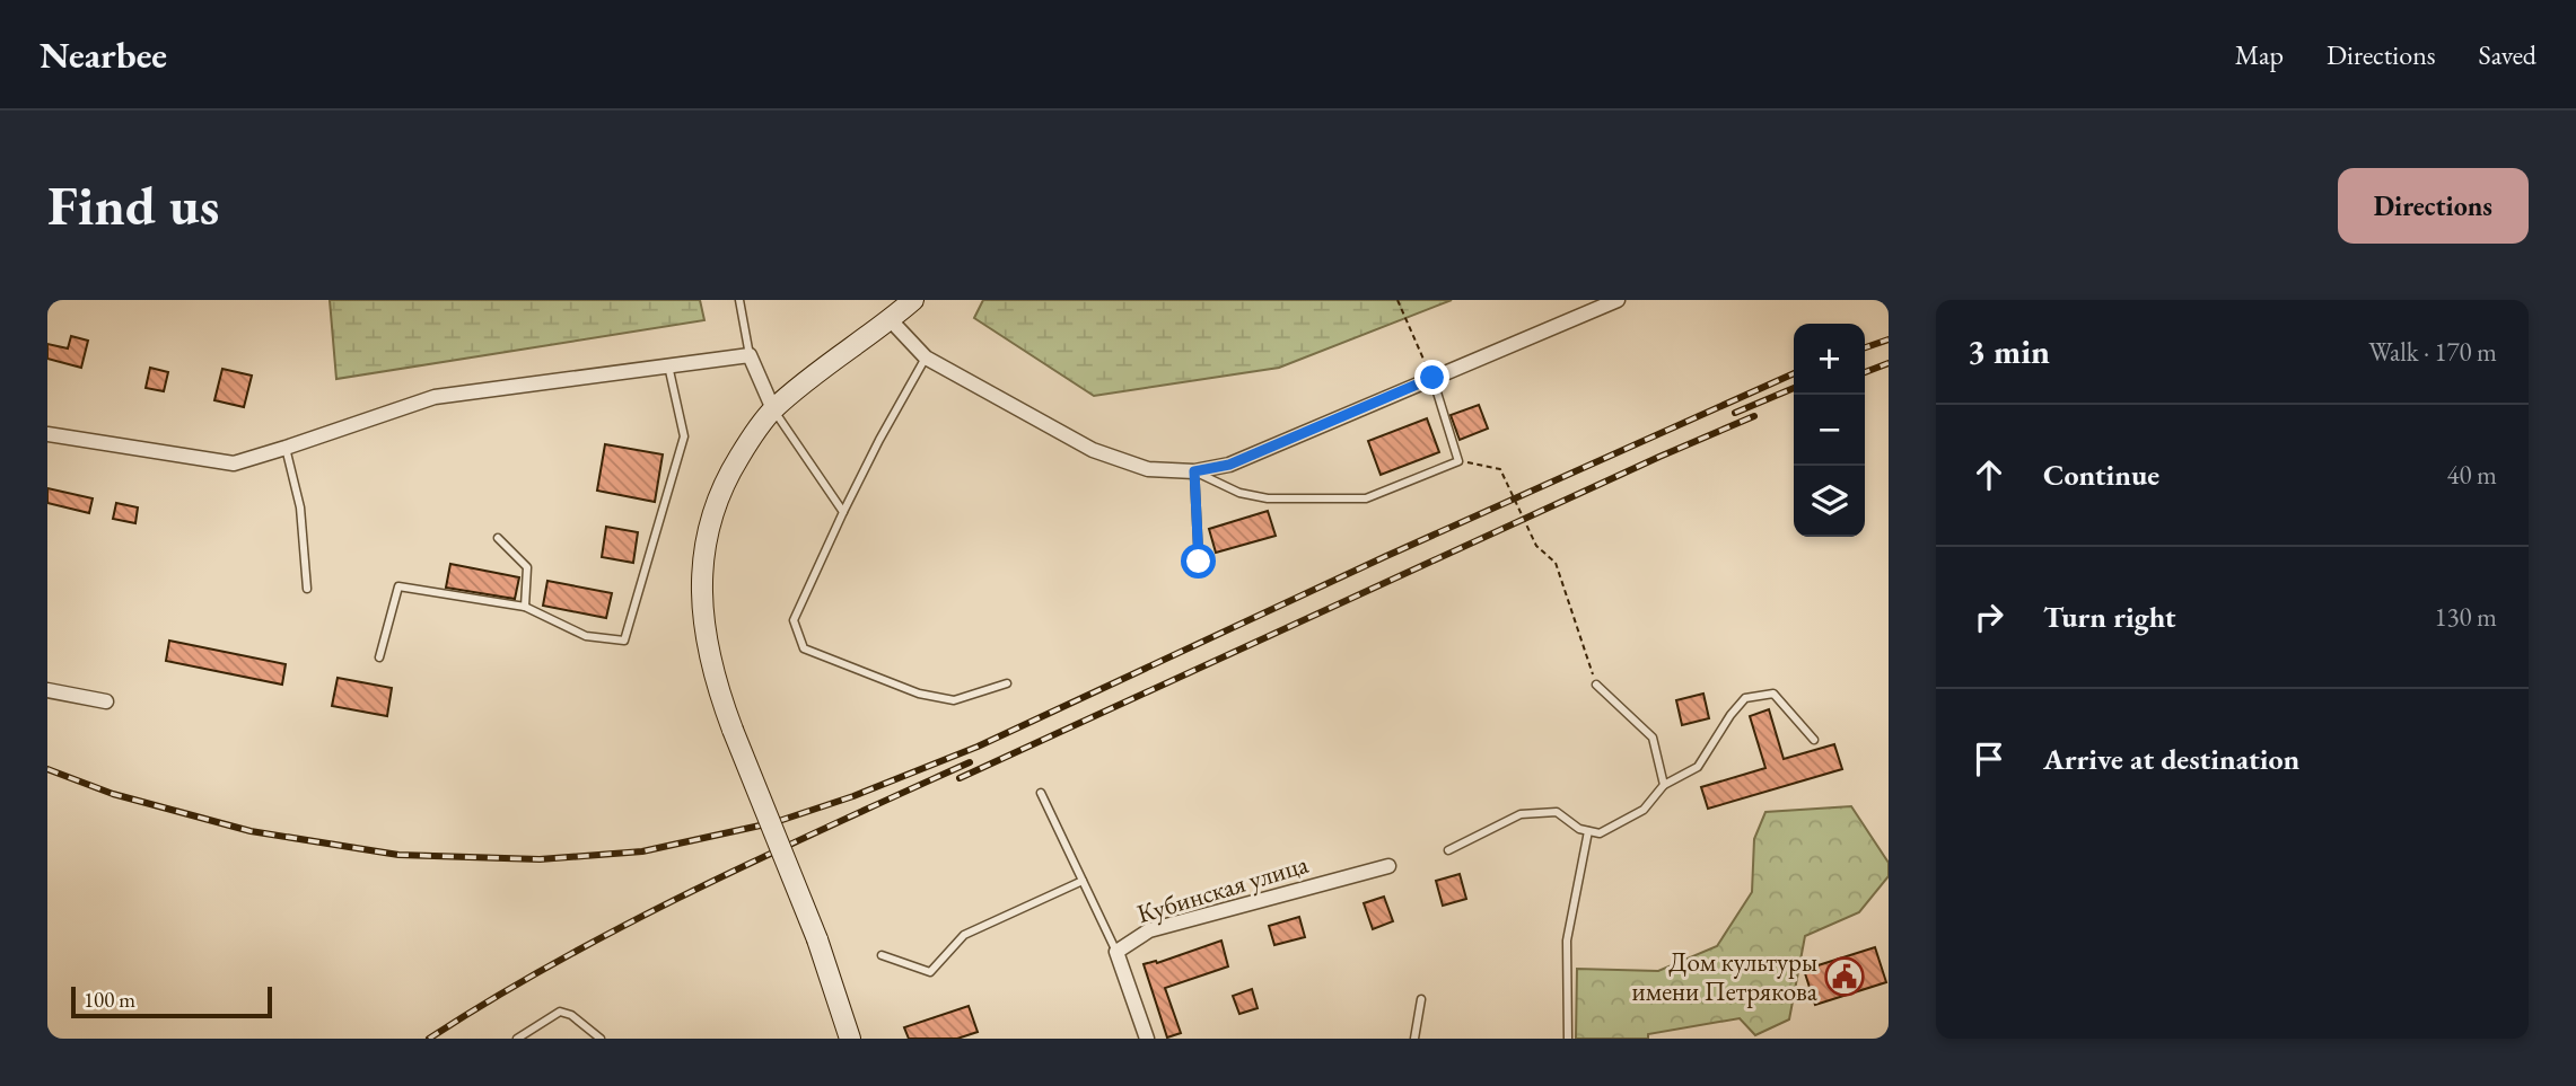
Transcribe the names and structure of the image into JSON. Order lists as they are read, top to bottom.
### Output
{
  "streets": {
    "street": ["Кубинская улица"]
  },
  "places": {
    "public building": ["Дом культуры имени Петрякова"]
  },
  "scale_bar": "100 m",
  "page": {
    "header": "Nearbee",
    "nav": ["Map", "Directions", "Saved"],
    "buttons": "Directions",
    "title": "Find us",
    "heading": ["3 min", "Walk · 170 m"],
    "map_buttons": ["+", "−"],
    "list": [
      ["Continue", "40 m"],
      ["Turn right", "130 m"],
      "Arrive at destination"
    ],
    "scale": "100 m"
  }
}
